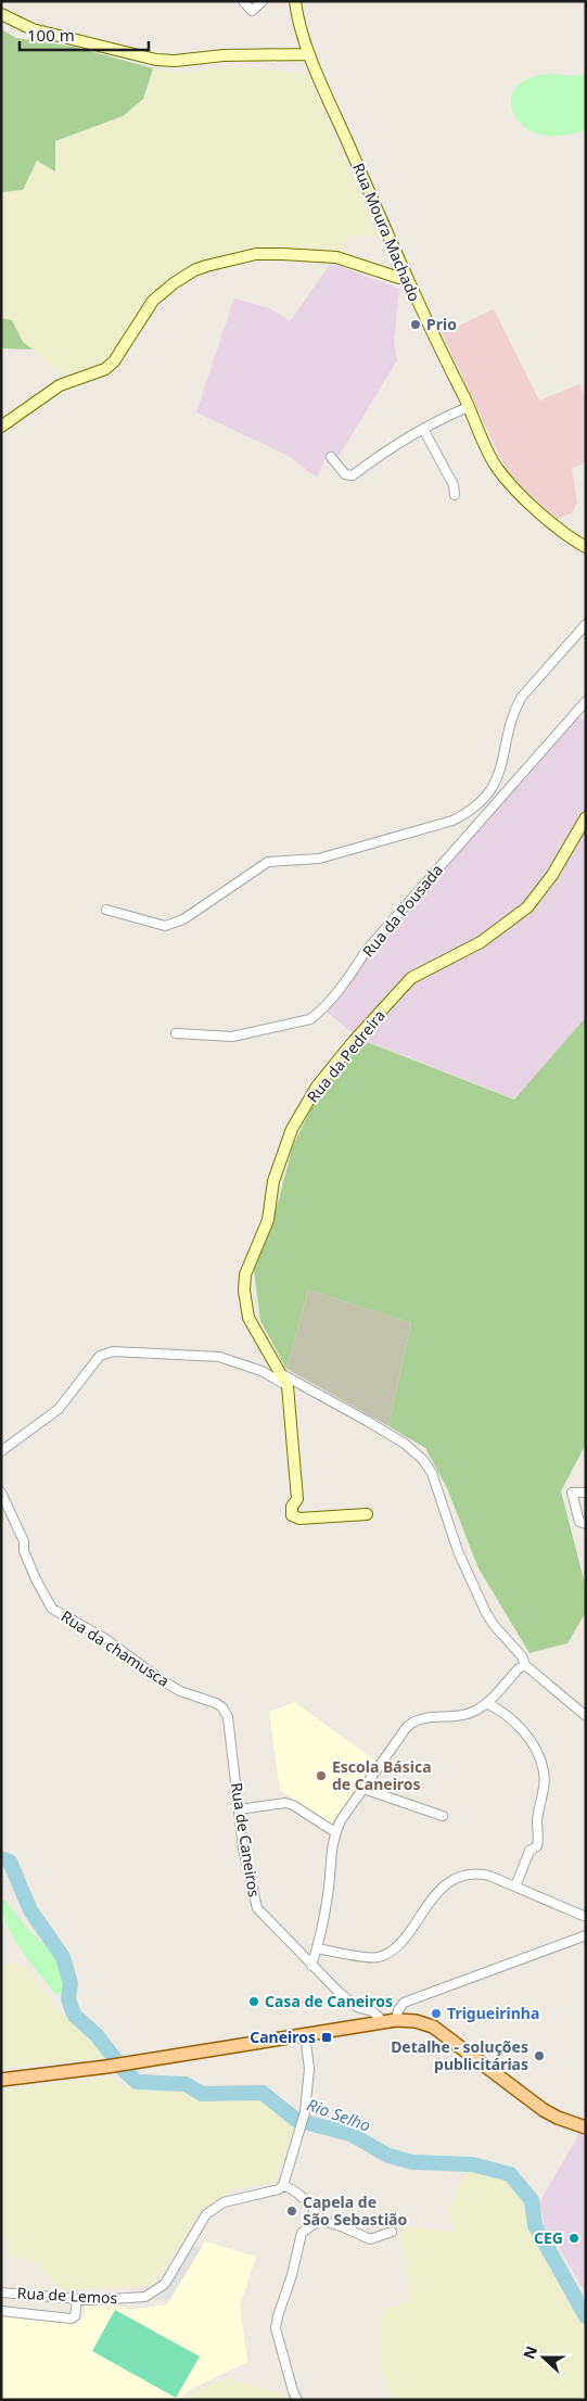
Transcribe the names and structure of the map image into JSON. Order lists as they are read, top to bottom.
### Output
{
  "streets": {
    "street": [
      "Rua Moura Machado",
      "Rua da Pousada",
      "Rua da Pedreira",
      "Rua da chamusca",
      "Rua de Caneiros",
      "Rua de Lemos"
    ]
  },
  "crossings": [
    ["Rua da chamusca", "Rua de Caneiros"]
  ],
  "water": ["Rio Selho"],
  "places": {
    "other": [
      "Prio",
      "Escola Básica de Caneiros",
      "Casa de Caneiros",
      "Trigueirinha",
      "Detalhe - soluções publicitárias",
      "Capela de São Sebastião",
      "CEG"
    ],
    "transit": ["Caneiros"]
  },
  "scale_bar": "100 m",
  "north": "left"
}
